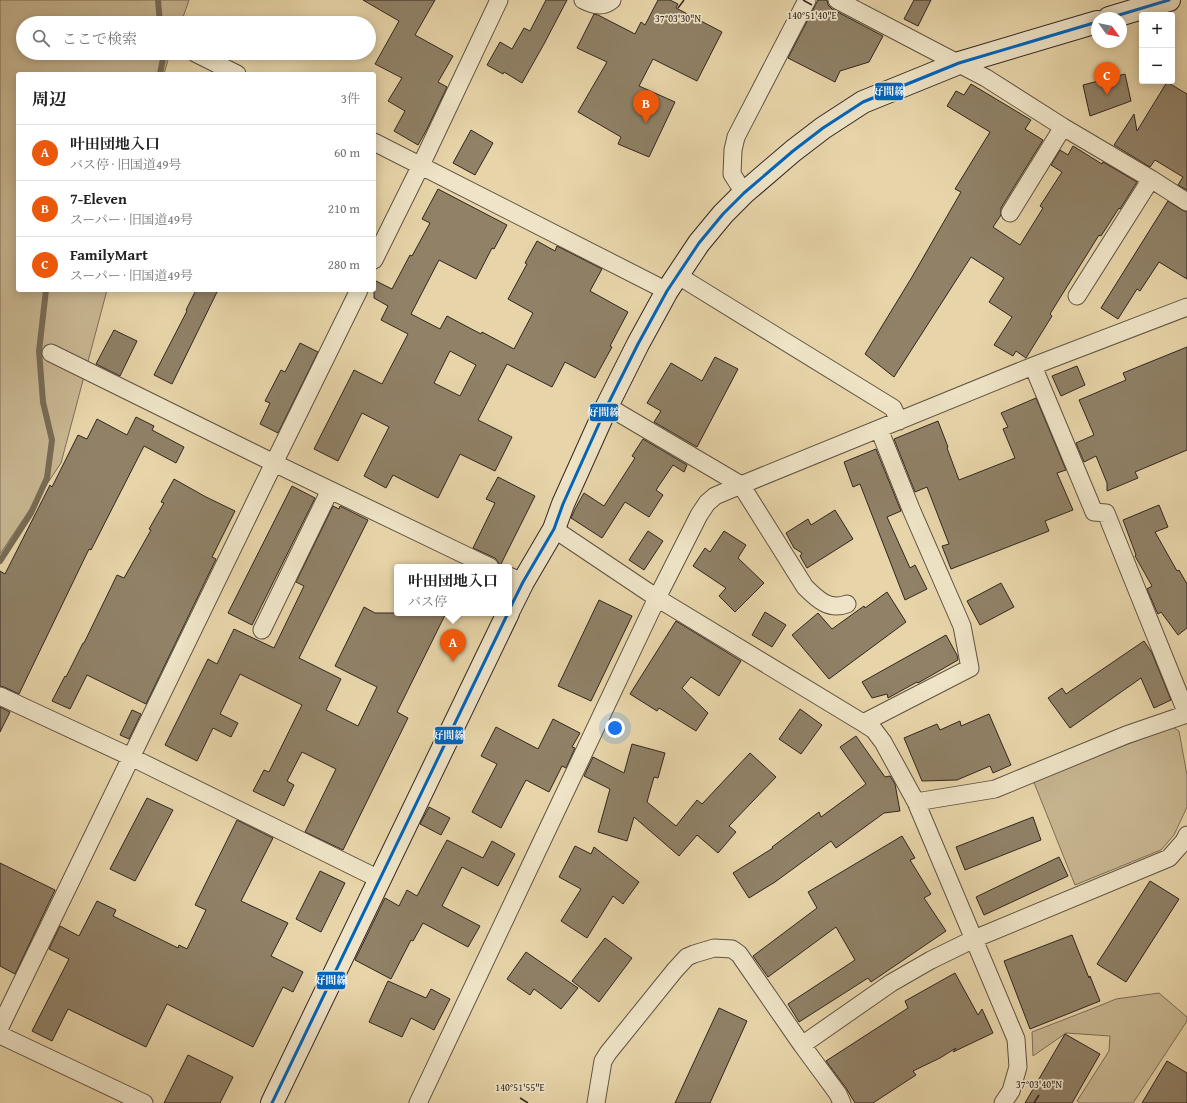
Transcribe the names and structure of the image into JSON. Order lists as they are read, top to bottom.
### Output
{
  "lines": ["transit line 好間線"],
  "north": "bottom right",
  "page": {
    "map_buttons": ["+", "−"],
    "search": "ここで検索",
    "pins": ["C", "B", "A"],
    "heading": ["周辺", "3件"],
    "list": [
      {
        "mark": "A",
        "name": "叶田団地入口",
        "note": "バス停 · 旧国道49号",
        "value": "60 m"
      },
      {
        "mark": "B",
        "name": "7-Eleven",
        "note": "スーパー · 旧国道49号",
        "value": "210 m"
      },
      {
        "mark": "C",
        "name": "FamilyMart",
        "note": "スーパー · 旧国道49号",
        "value": "280 m"
      }
    ],
    "popup": ["叶田団地入口", "バス停"]
  },
  "coordinates": [
    "140°51'40\"E",
    "37°03'30\"N",
    "37°03'40\"N",
    "140°51'55\"E"
  ]
}
